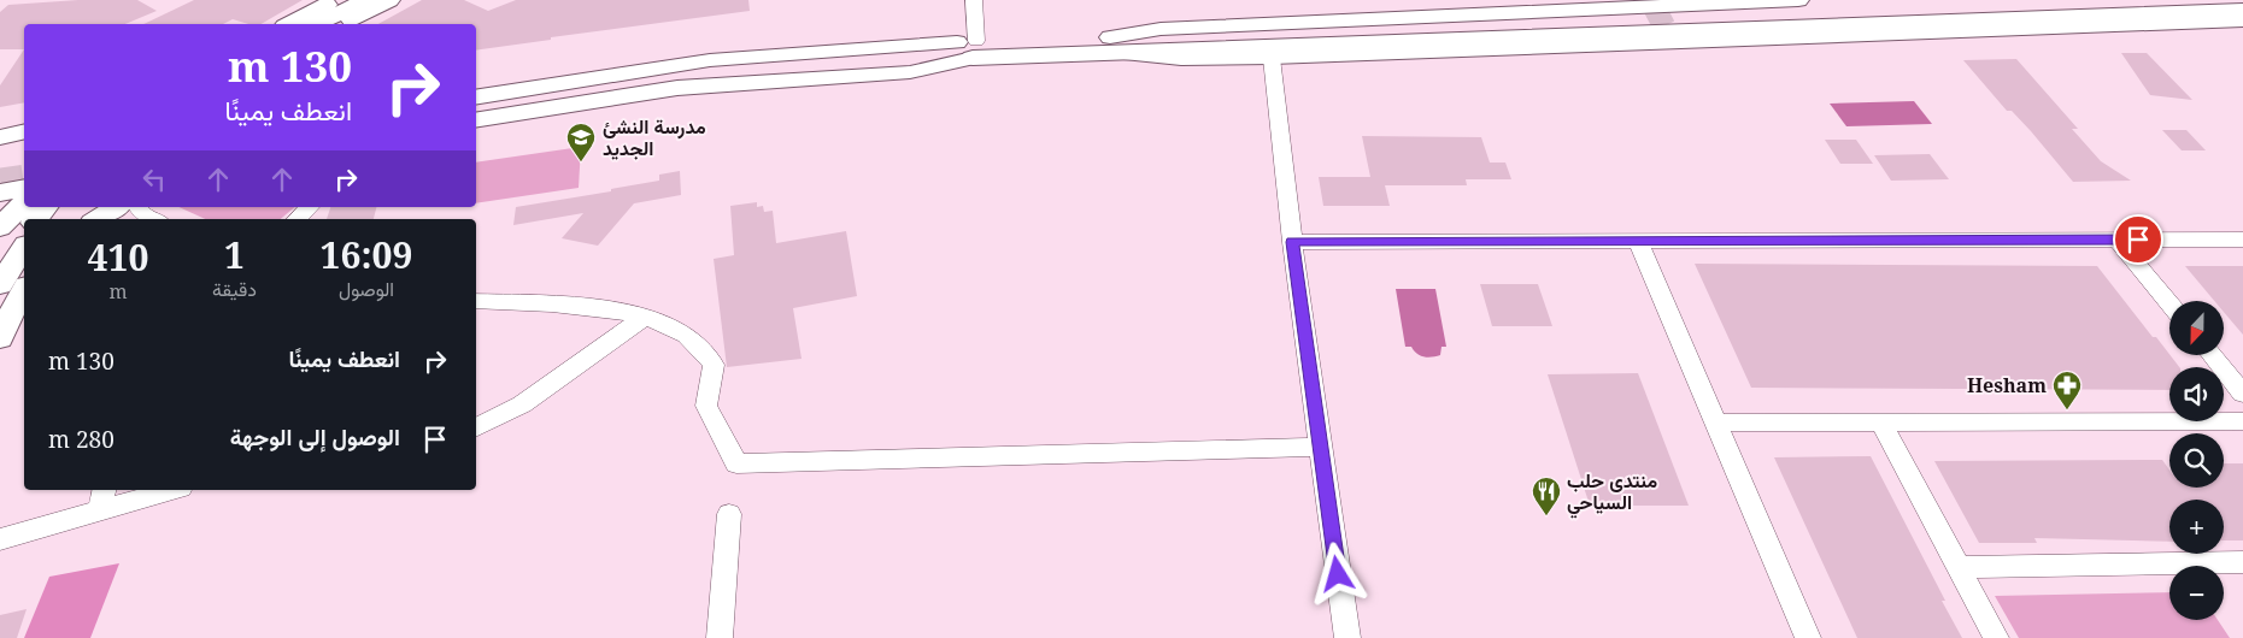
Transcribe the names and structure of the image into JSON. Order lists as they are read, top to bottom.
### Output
{
  "places": {
    "school or university": ["مدرسة النشئ الجديد"],
    "pharmacy": ["Hesham"],
    "restaurant": ["منتدى حلب السياحي"]
  },
  "north": "bottom",
  "page": {
    "turn": ["130 m", "انعطف يمينًا"],
    "eta": [
      "16:09",
      "الوصول",
      "1",
      "دقيقة",
      "410",
      "m"
    ],
    "map_buttons": ["+", "−"],
    "list": [
      {
        "name": "انعطف يمينًا",
        "value": "130 m"
      },
      {
        "name": "الوصول إلى الوجهة",
        "value": "280 m"
      }
    ]
  }
}
